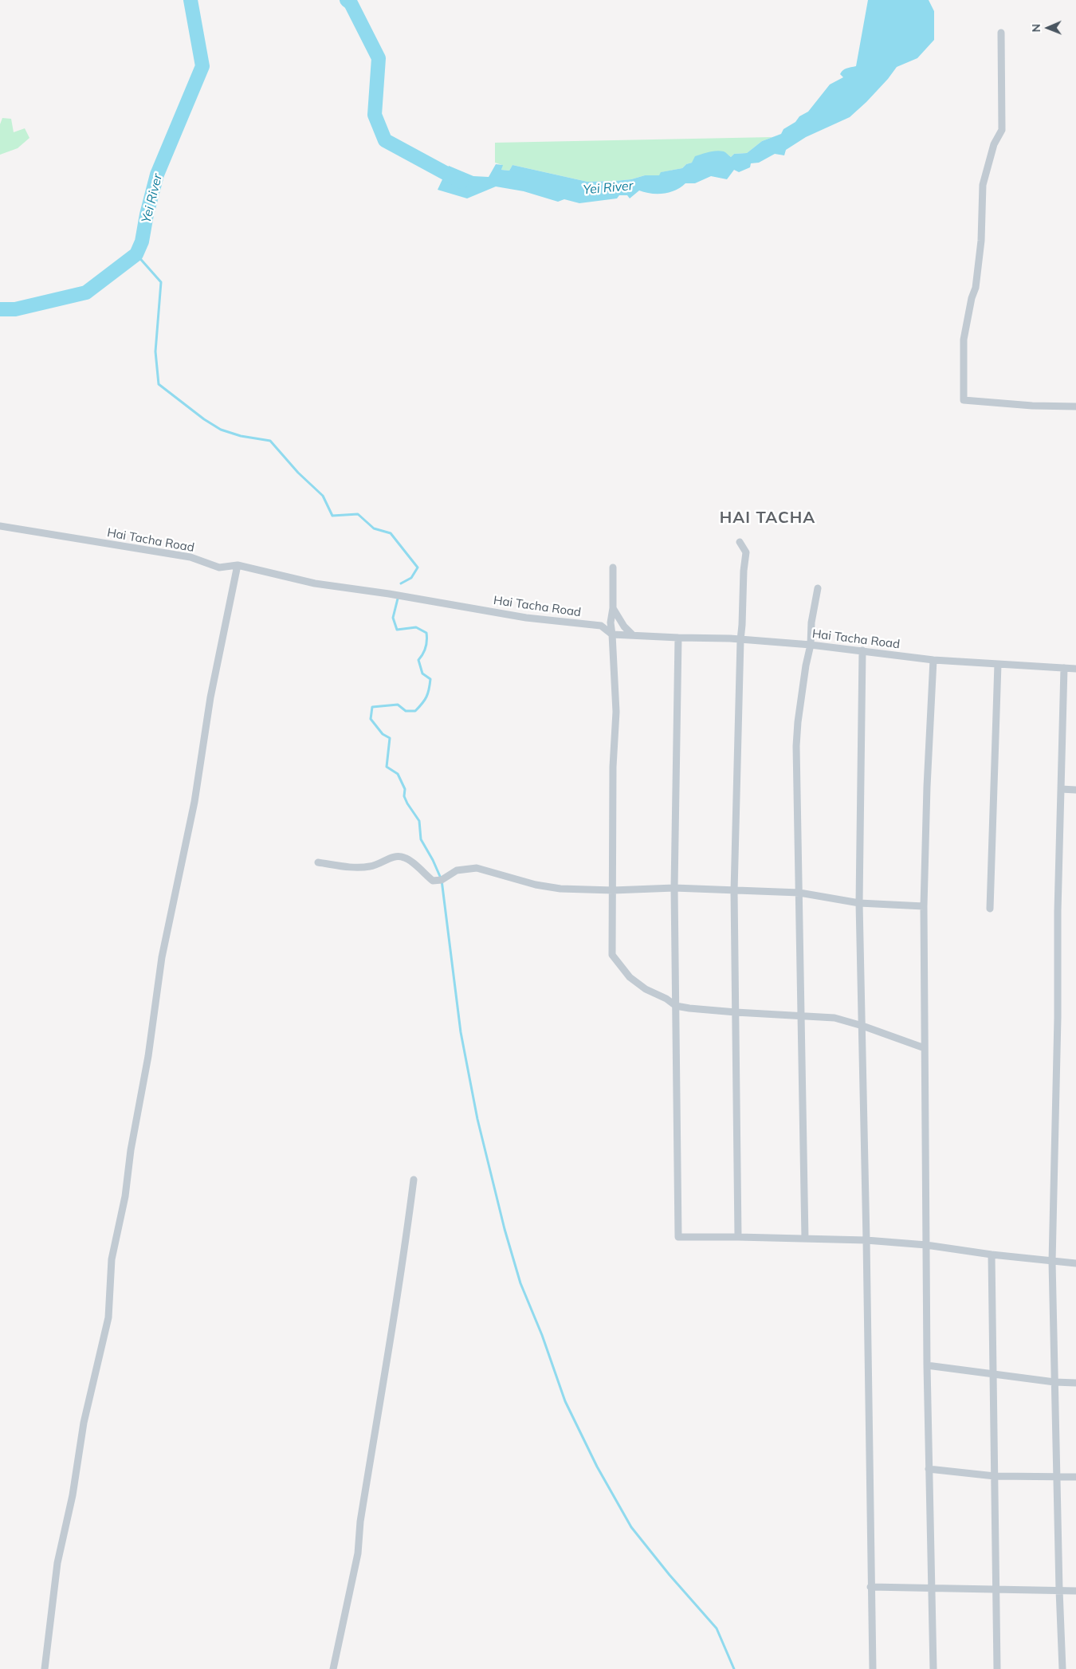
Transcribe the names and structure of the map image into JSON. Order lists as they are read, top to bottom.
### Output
{
  "streets": {
    "street": ["Hai Tacha Road"]
  },
  "districts": ["HAI TACHA"],
  "water": ["Yei River"],
  "north": "left"
}
